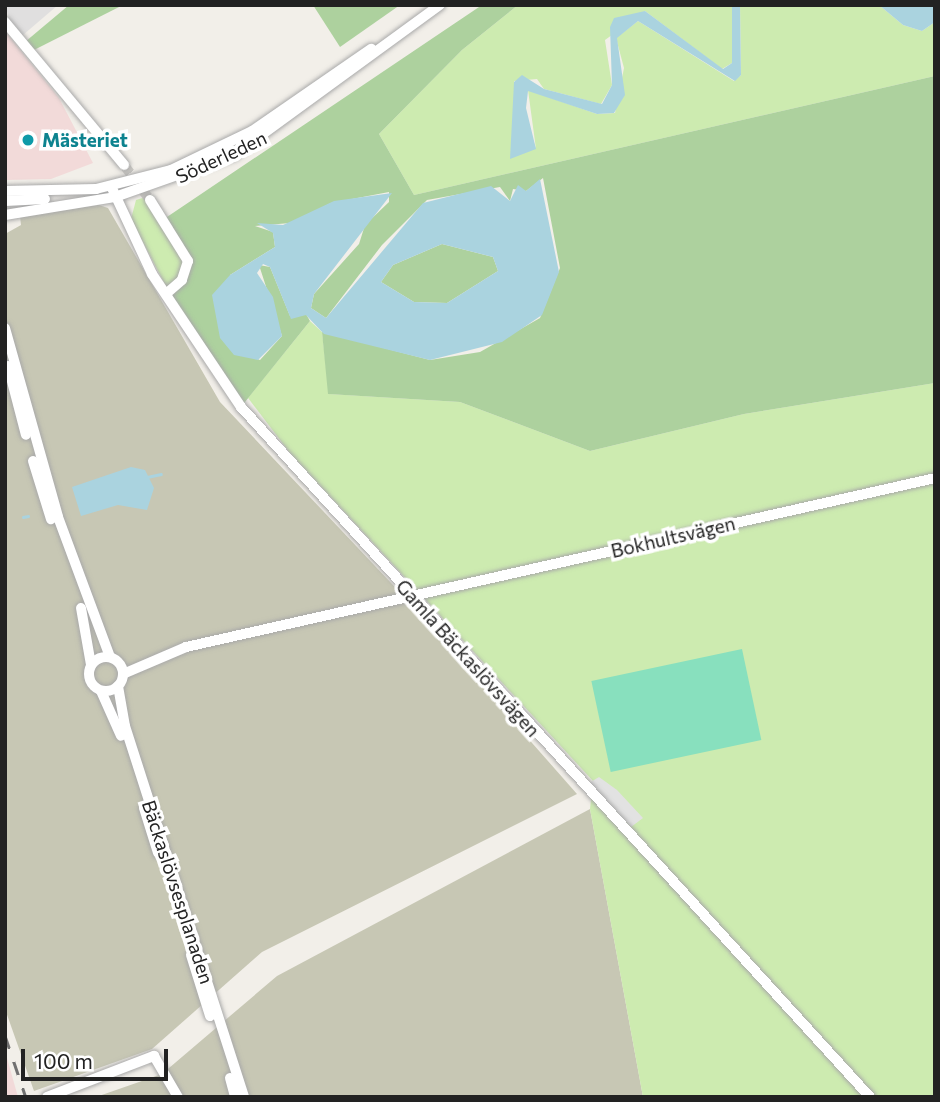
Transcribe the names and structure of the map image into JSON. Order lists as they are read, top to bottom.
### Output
{
  "streets": {
    "street": [
      "Söderleden",
      "Bokhultsvägen",
      "Gamla Bäckaslövsvägen",
      "Bäckaslövsesplanaden"
    ]
  },
  "crossings": [
    ["Söderleden", "Gamla Bäckaslövsvägen"],
    ["Bokhultsvägen", "Gamla Bäckaslövsvägen"]
  ],
  "places": ["Mästeriet"],
  "scale_bar": "100 m"
}
